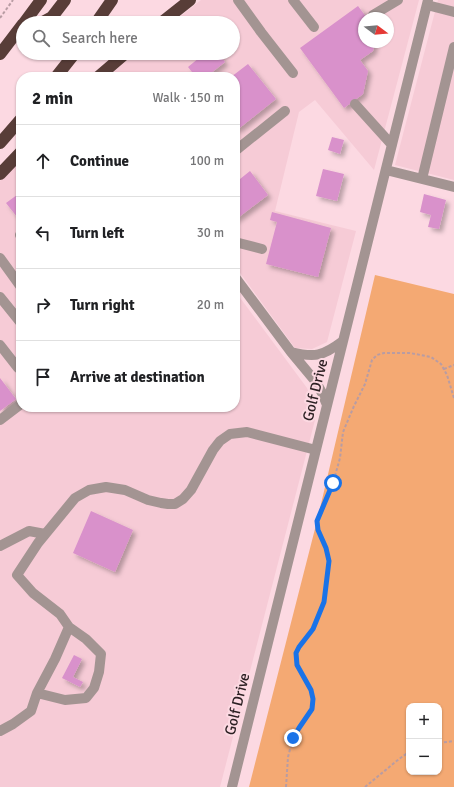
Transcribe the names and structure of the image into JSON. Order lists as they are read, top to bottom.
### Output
{
  "streets": {
    "street": ["Golf Drive"]
  },
  "north": "right",
  "page": {
    "search": "Search here",
    "heading": ["2 min", "Walk · 150 m"],
    "list": [
      ["Continue", "100 m"],
      ["Turn left", "30 m"],
      ["Turn right", "20 m"],
      "Arrive at destination"
    ],
    "map_buttons": ["+", "−"]
  }
}
